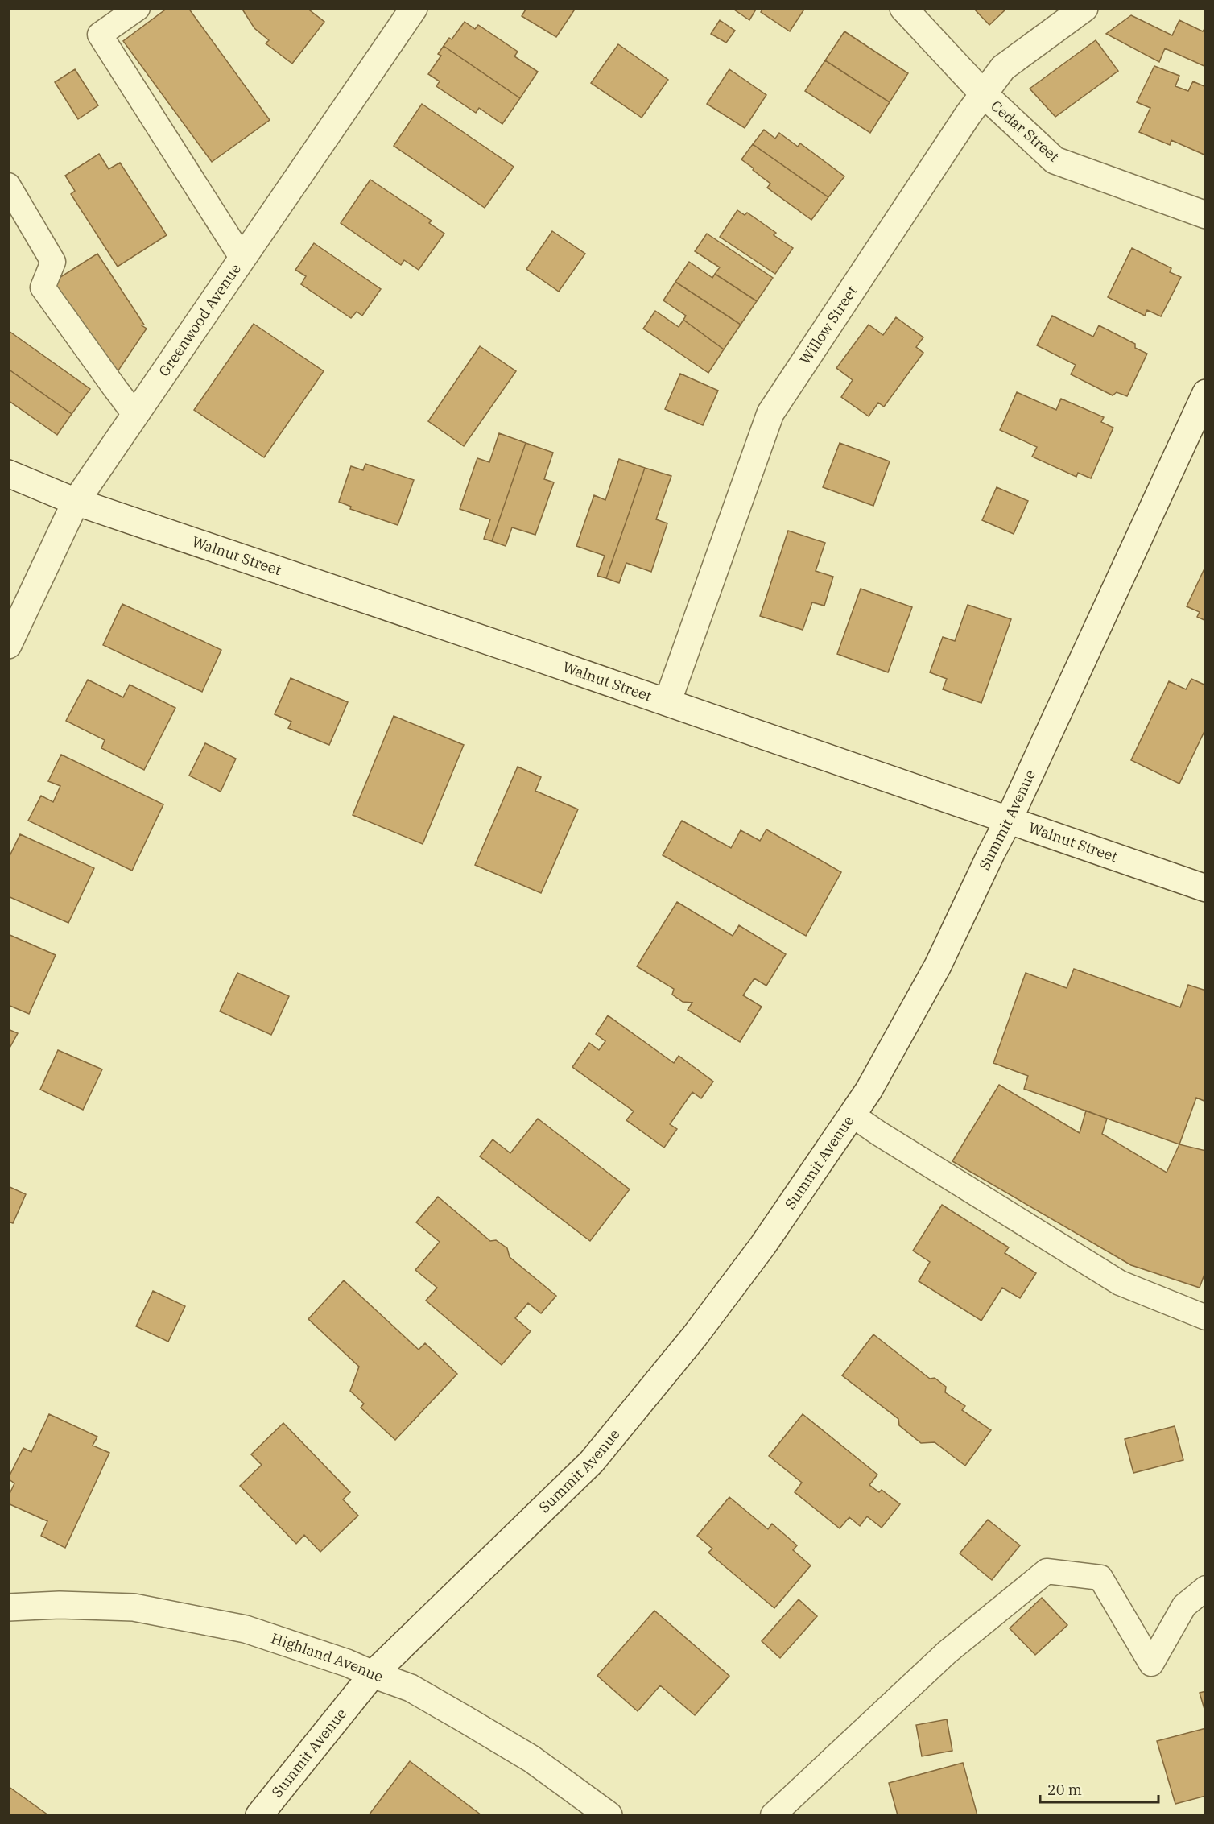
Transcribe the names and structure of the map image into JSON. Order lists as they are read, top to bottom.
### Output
{
  "streets": {
    "street": [
      "Cedar Street",
      "Greenwood Avenue",
      "Willow Street",
      "Walnut Street",
      "Summit Avenue",
      "Highland Avenue"
    ]
  },
  "crossings": [
    ["Cedar Street", "Willow Street"],
    ["Greenwood Avenue", "Walnut Street"],
    ["Willow Street", "Walnut Street"],
    ["Walnut Street", "Summit Avenue"],
    ["Summit Avenue", "Highland Avenue"]
  ],
  "scale_bar": "20 m"
}
